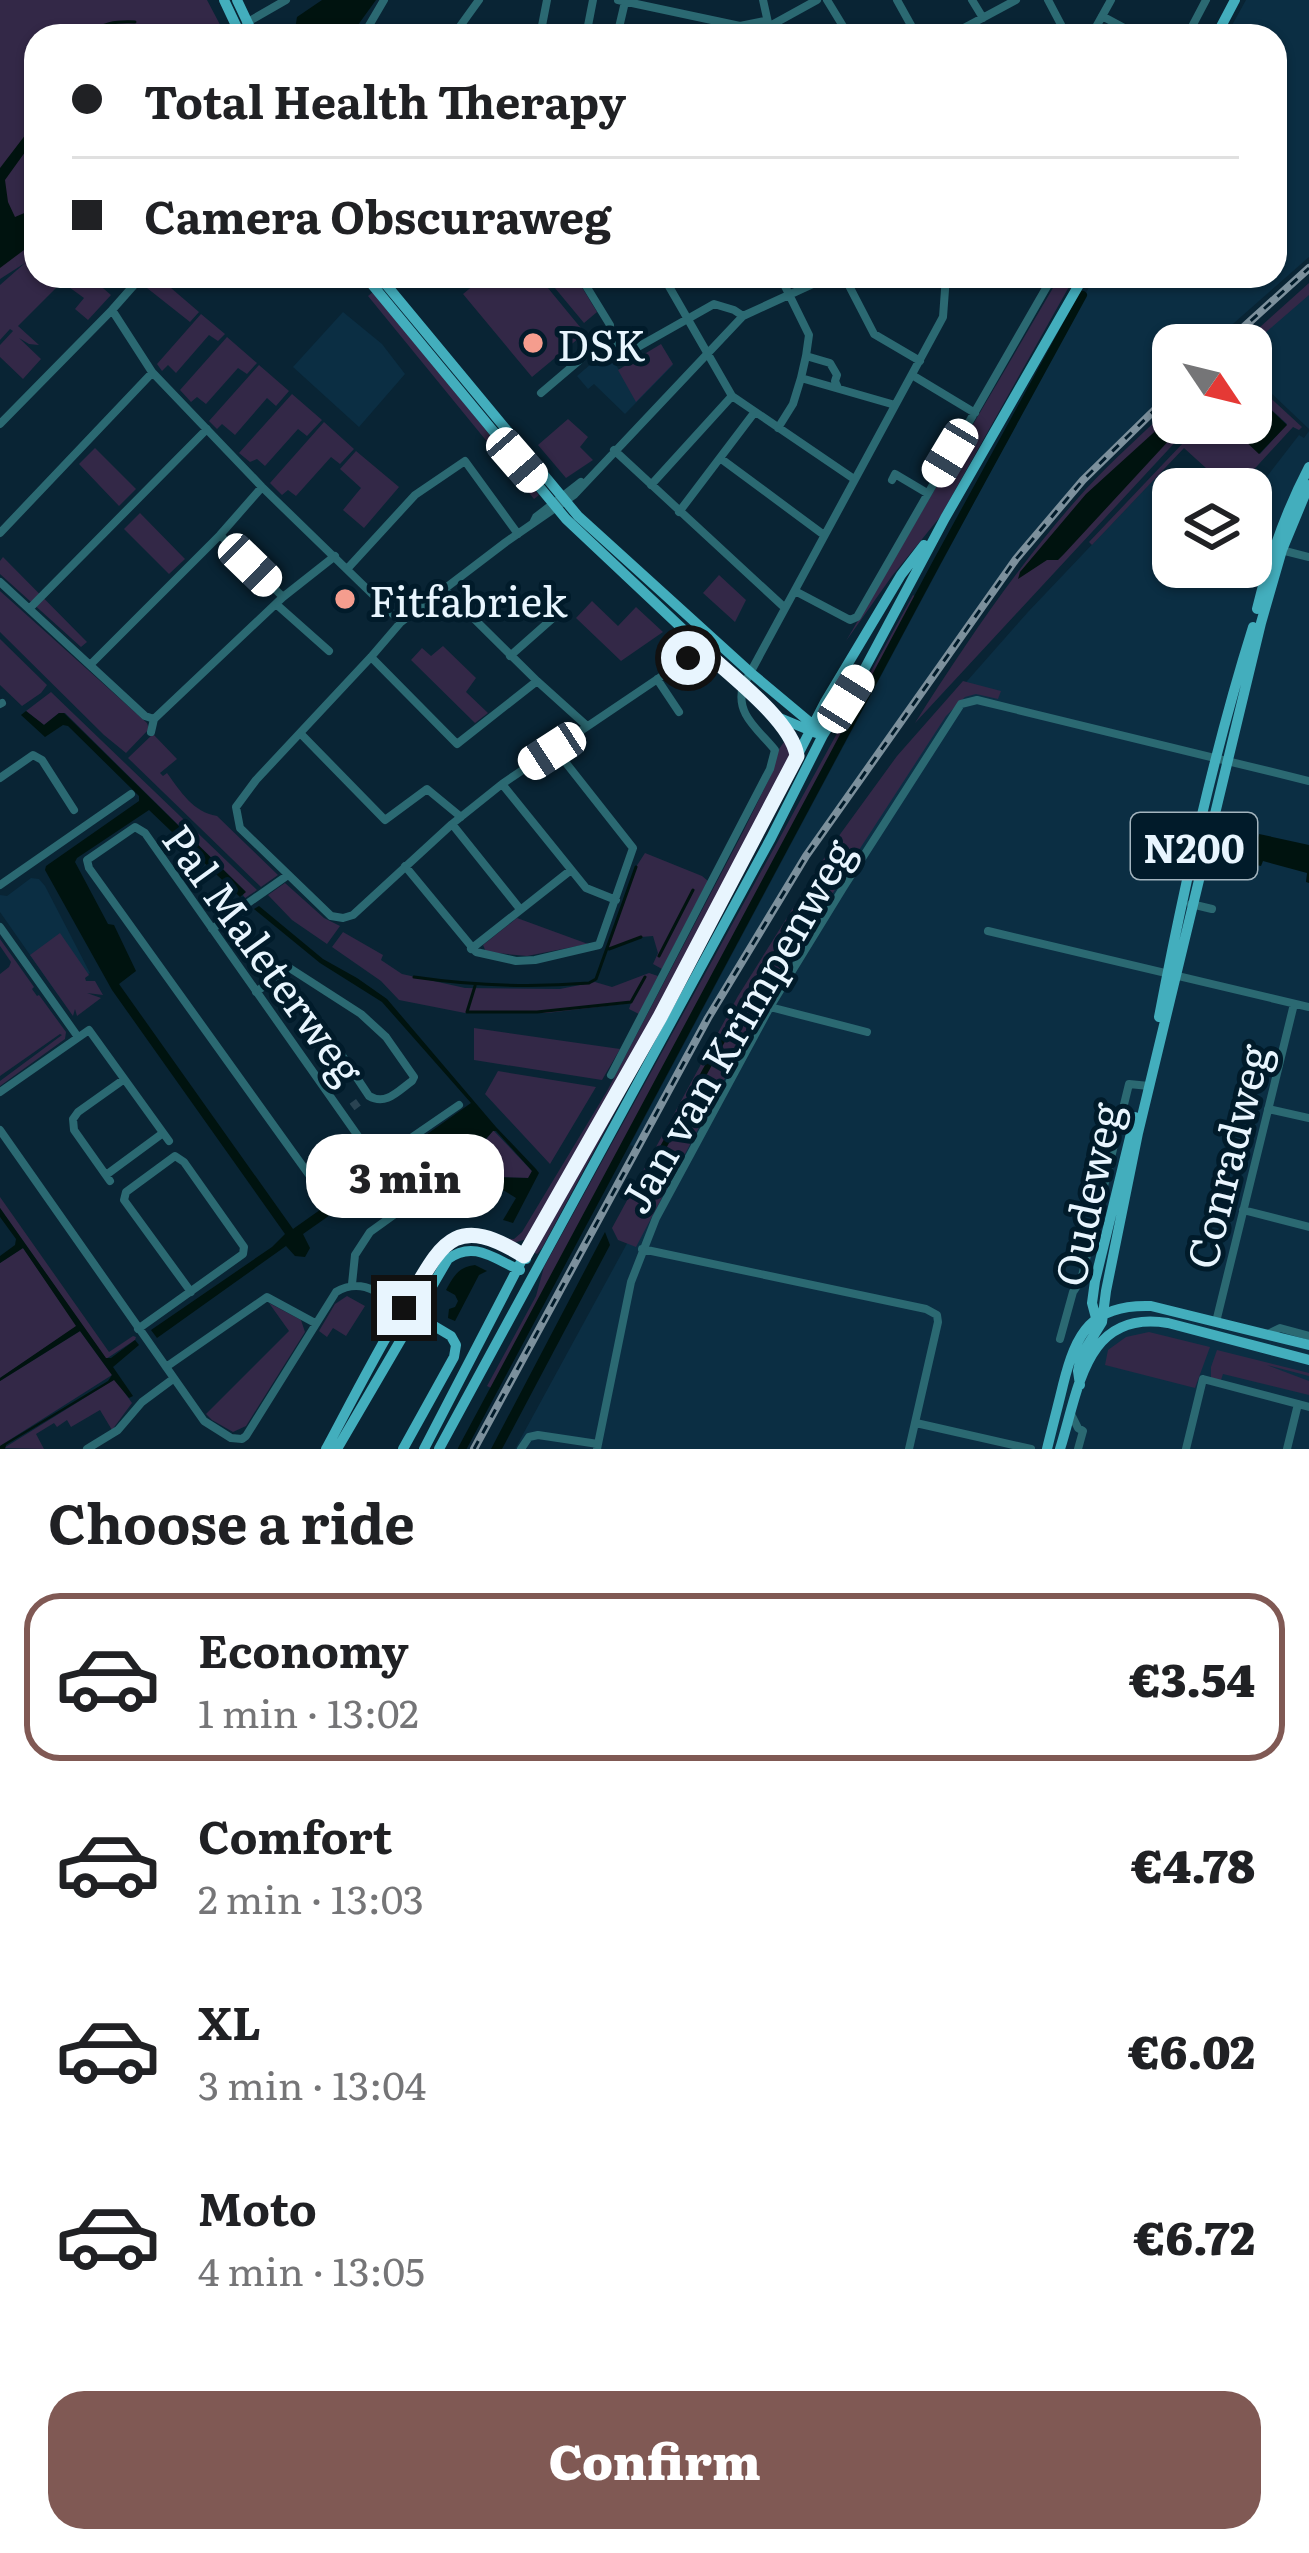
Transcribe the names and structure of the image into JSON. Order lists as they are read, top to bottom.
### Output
{
  "streets": {
    "main road": ["N200", "Oudeweg"],
    "street": ["Pal Maleterweg", "Jan van Krimpenweg", "Conradweg"]
  },
  "crossings": [
    ["Jan van Krimpenweg", "Oudeweg"]
  ],
  "places": ["DSK", "Fitfabriek"],
  "north": "bottom right",
  "page": {
    "banner": ["Total Health Therapy", "Camera Obscuraweg"],
    "bubble": "3 min",
    "heading": "Choose a ride",
    "list": [
      {
        "name": "Economy",
        "note": "1 min · 13:02",
        "value": "€3.54"
      },
      {
        "name": "Comfort",
        "note": "2 min · 13:03",
        "value": "€4.78"
      },
      {
        "name": "XL",
        "note": "3 min · 13:04",
        "value": "€6.02"
      },
      {
        "name": "Moto",
        "note": "4 min · 13:05",
        "value": "€6.72"
      }
    ],
    "buttons": "Confirm"
  }
}
